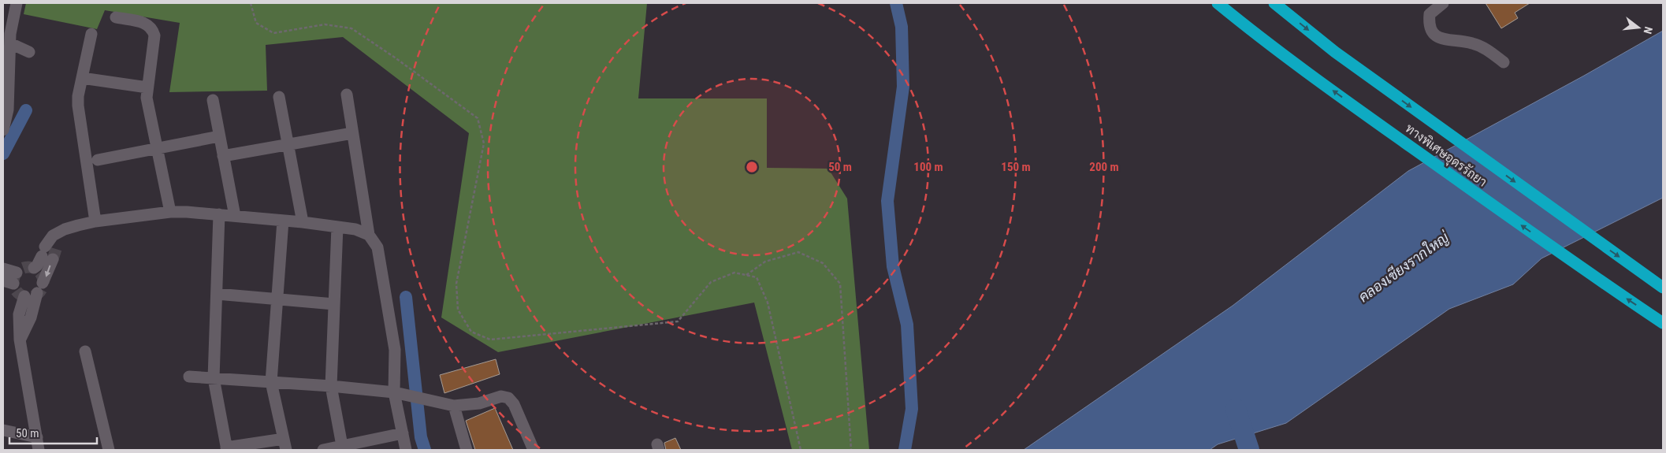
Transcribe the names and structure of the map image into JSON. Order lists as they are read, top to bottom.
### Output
{
  "streets": {
    "highway": ["ทางพิเศษอุดรรัถยา"]
  },
  "water": ["คลองเชียงรากใหญ่"],
  "scale_bar": "50 m",
  "north": "right",
  "rings": [
    "50 m",
    "100 m",
    "150 m",
    "200 m"
  ]
}
